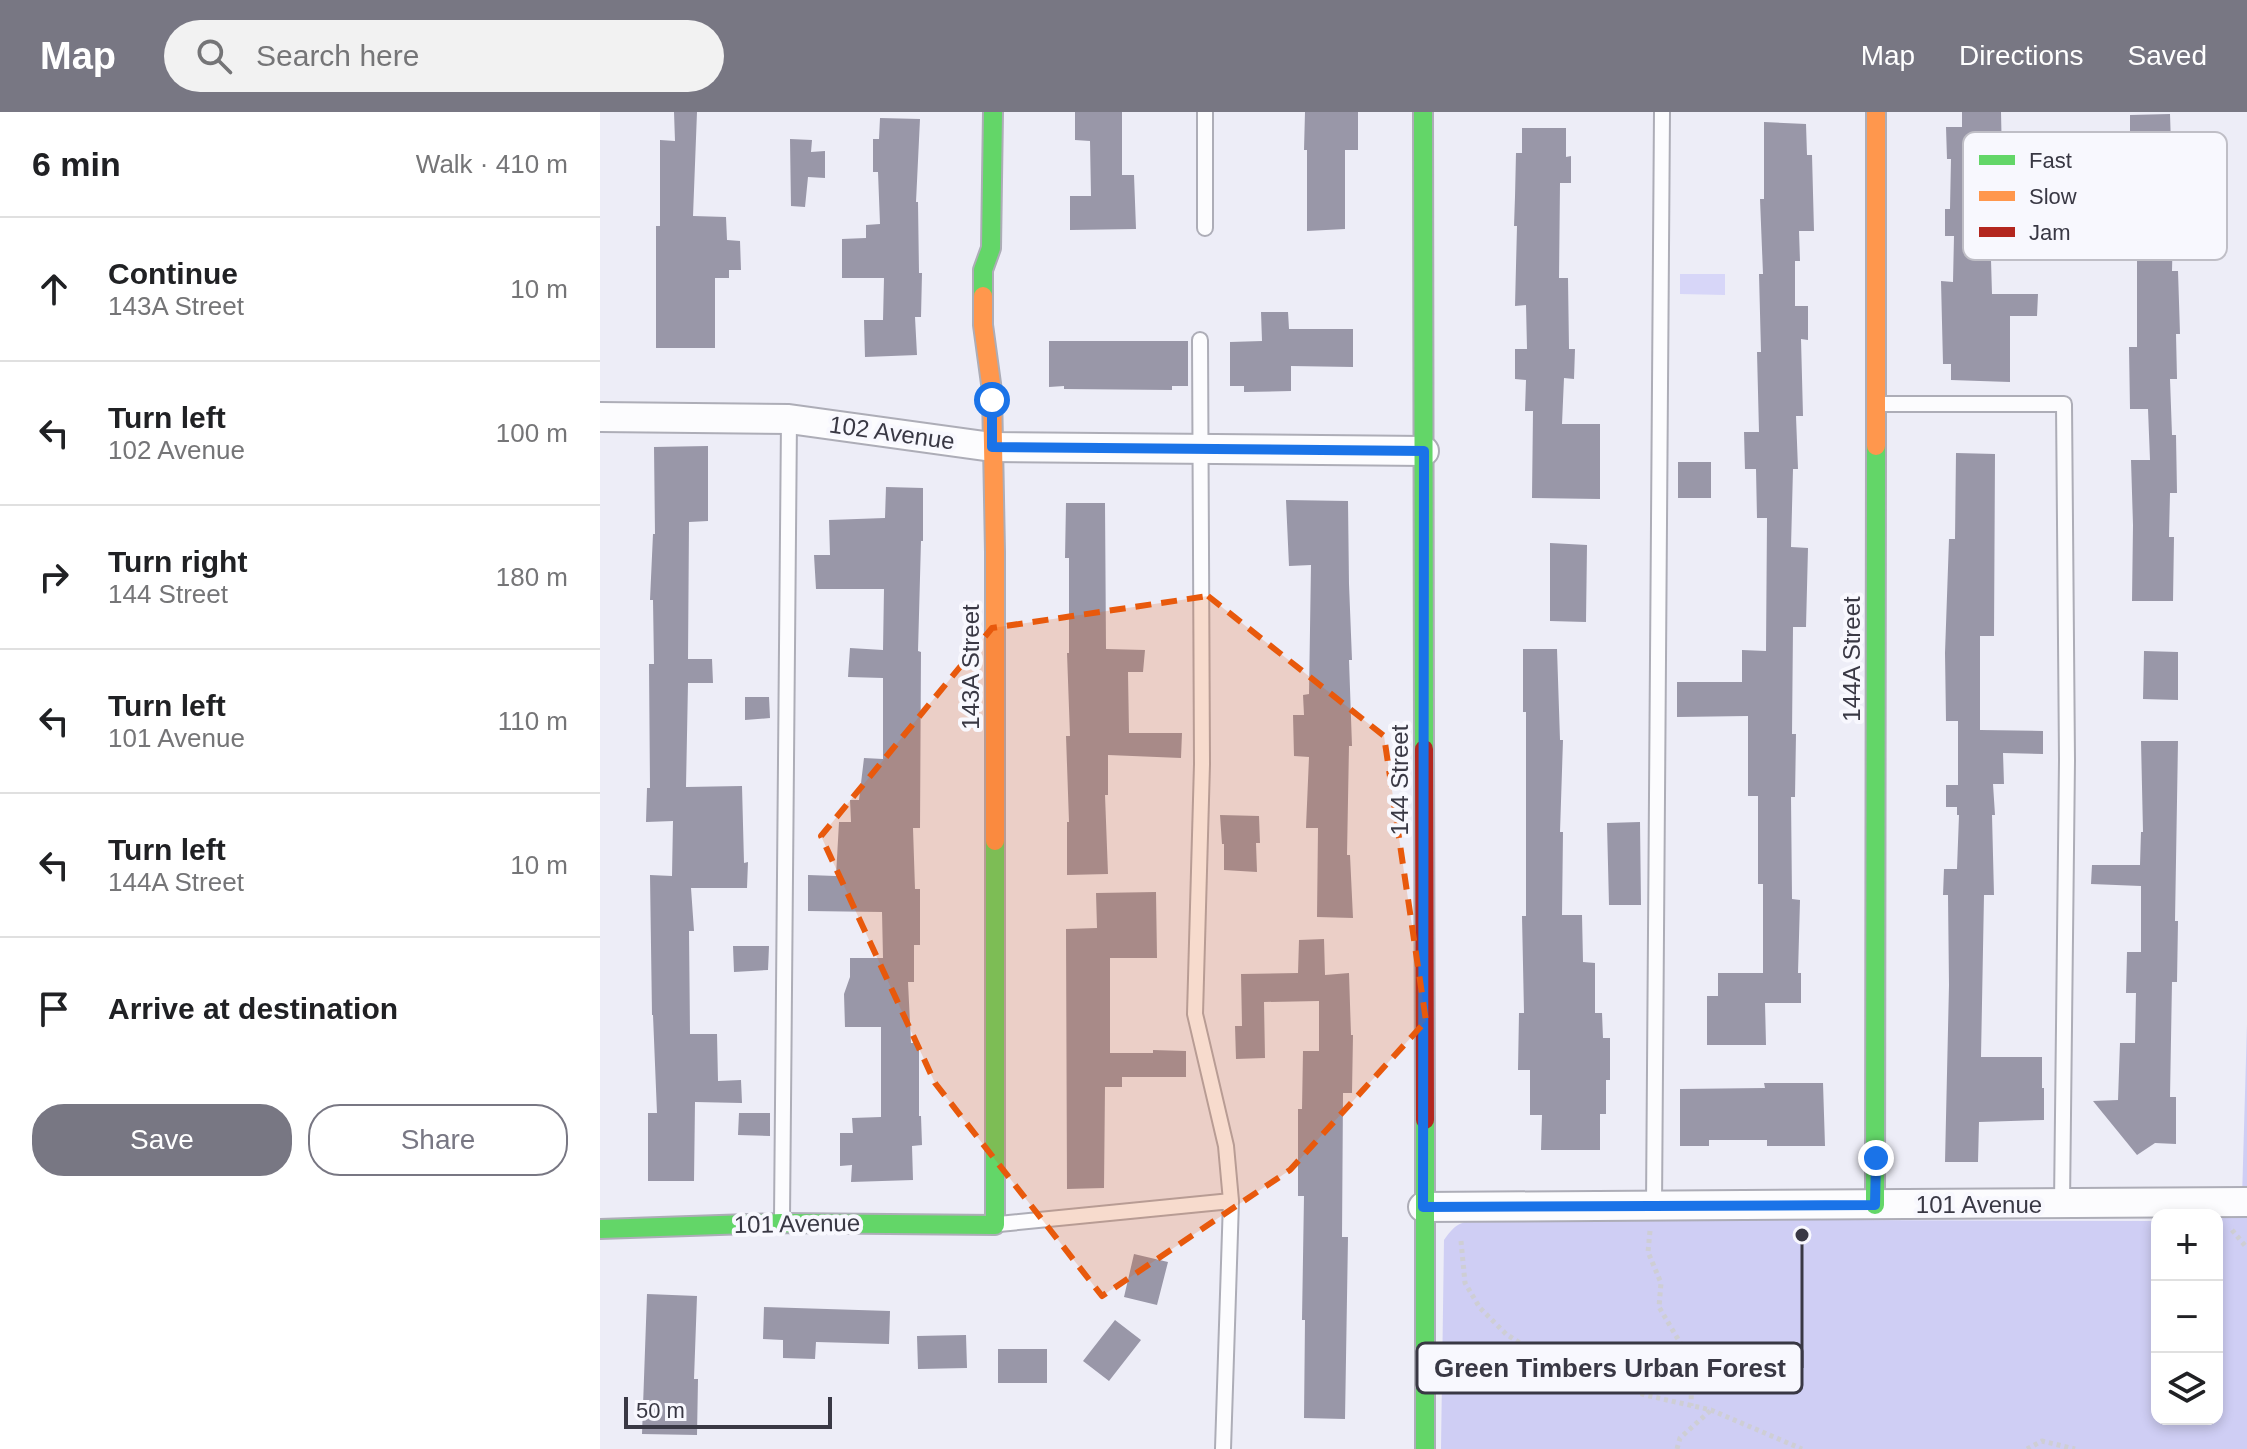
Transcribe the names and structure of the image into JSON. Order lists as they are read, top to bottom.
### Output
{
  "streets": {
    "street": [
      "102 Avenue",
      "144A Street",
      "143A Street",
      "144 Street",
      "101 Avenue"
    ]
  },
  "crossings": [
    ["102 Avenue", "143A Street"],
    ["102 Avenue", "144 Street"],
    ["144A Street", "101 Avenue"],
    ["143A Street", "101 Avenue"],
    ["144 Street", "101 Avenue"]
  ],
  "places": ["Green Timbers Urban Forest"],
  "legend": ["Fast", "Slow", "Jam"],
  "scale_bar": "50 m",
  "page": {
    "header": "Map",
    "search": "Search here",
    "nav": ["Map", "Directions", "Saved"],
    "heading": ["6 min", "Walk · 410 m"],
    "list": [
      ["Continue", "143A Street", "10 m"],
      ["Turn left", "102 Avenue", "100 m"],
      ["Turn right", "144 Street", "180 m"],
      ["Turn left", "101 Avenue", "110 m"],
      ["Turn left", "144A Street", "10 m"],
      "Arrive at destination"
    ],
    "buttons": ["Save", "Share"],
    "map_buttons": ["+", "−"],
    "scale": "50 m"
  }
}
